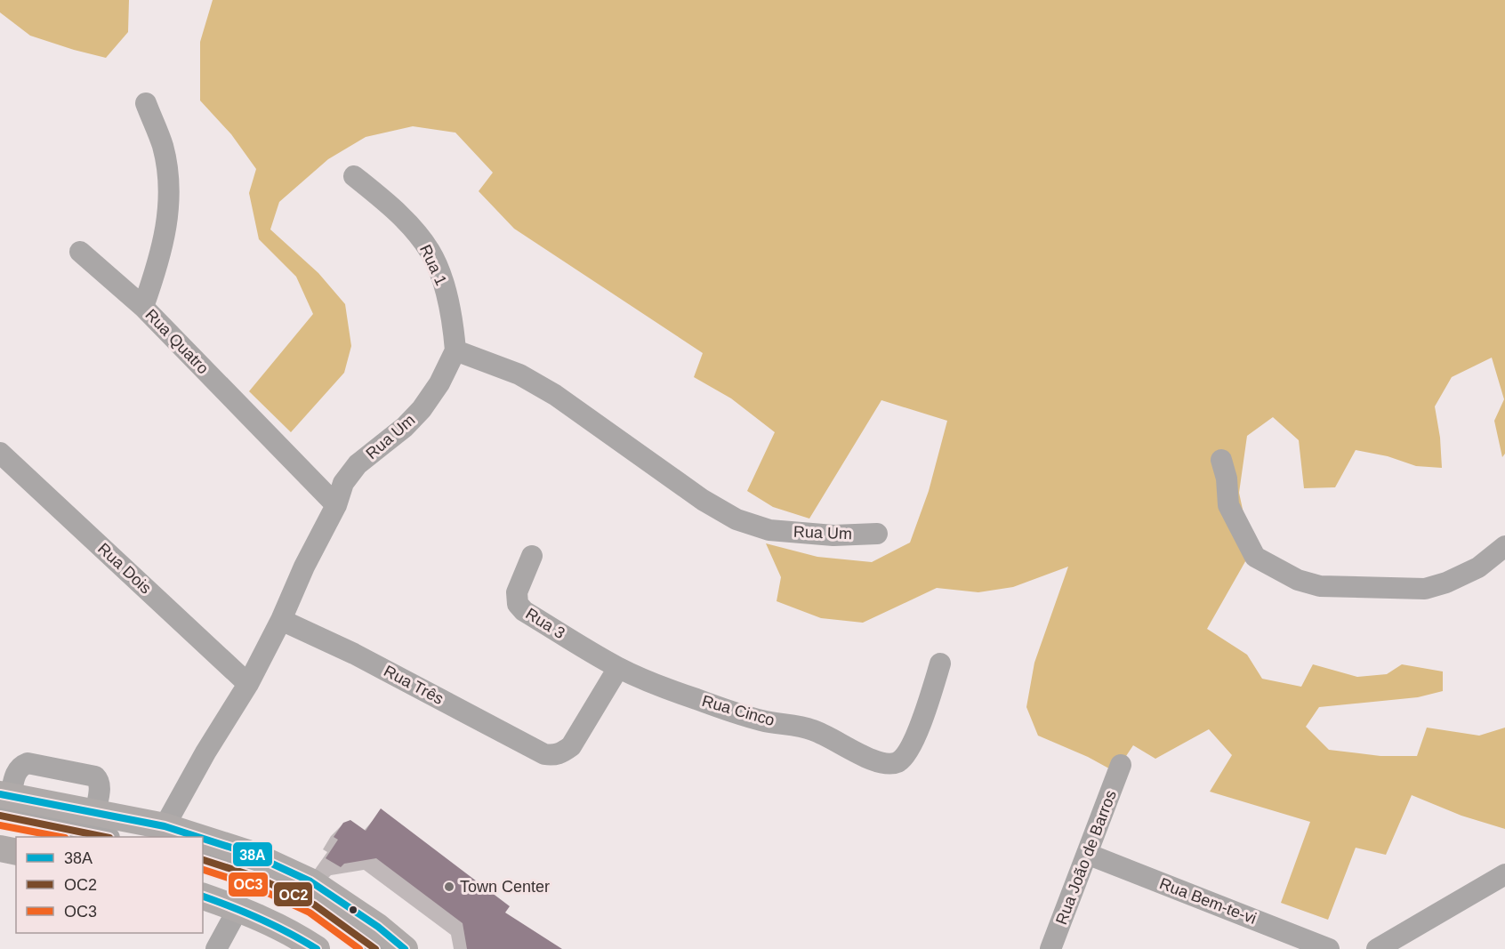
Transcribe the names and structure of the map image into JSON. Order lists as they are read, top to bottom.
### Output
{
  "streets": {
    "street": [
      "Rua 1",
      "Rua Quatro",
      "Rua Um",
      "Rua Dois",
      "Rua 3",
      "Rua Três",
      "Rua Cinco",
      "Rua João de Barros",
      "Rua Bem-te-vi"
    ]
  },
  "crossings": [
    ["Rua 1", "Rua Um"],
    ["Rua Quatro", "Rua Um"],
    ["Rua Um", "Rua Dois"],
    ["Rua Um", "Rua Três"],
    ["Rua 3", "Rua Três"],
    ["Rua 3", "Rua Cinco"],
    ["Rua Três", "Rua Cinco"],
    ["Rua João de Barros", "Rua Bem-te-vi"]
  ],
  "places": ["Town Center"],
  "lines": ["transit line 38A", "transit line OC2", "transit line OC3"],
  "legend": ["38A", "OC2", "OC3"]
}
